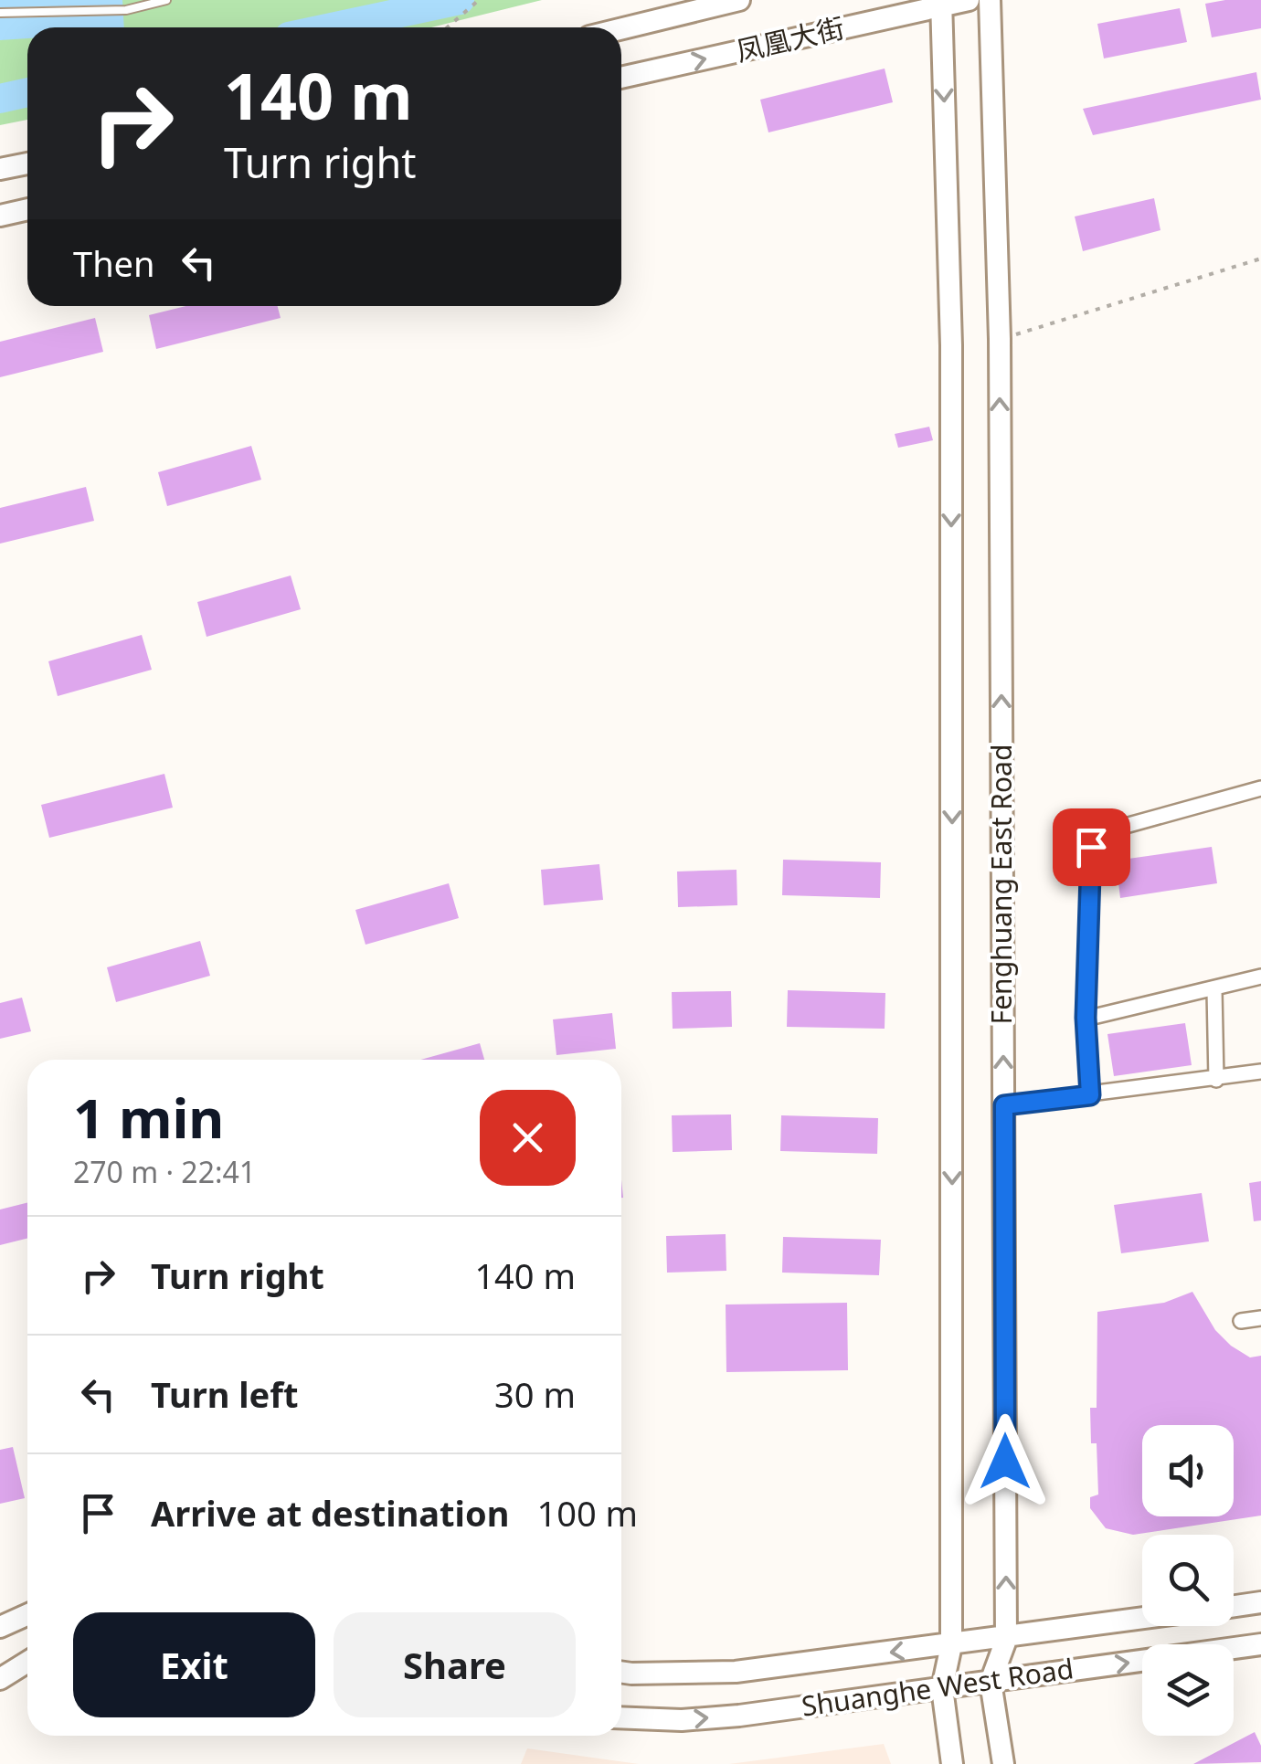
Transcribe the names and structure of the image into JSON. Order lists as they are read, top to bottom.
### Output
{
  "streets": {
    "street": ["凤凰大街", "Fenghuang East Road", "Shuanghe West Road"]
  },
  "crossings": [
    ["凤凰大街", "Fenghuang East Road"],
    ["Fenghuang East Road", "Shuanghe West Road"]
  ],
  "page": {
    "turn": ["140 m", "Turn right"],
    "then": "Then",
    "heading": ["1 min", "270 m · 22:41"],
    "list": [
      {
        "name": "Turn right",
        "value": "140 m"
      },
      {
        "name": "Turn left",
        "value": "30 m"
      },
      {
        "name": "Arrive at destination",
        "value": "100 m"
      }
    ],
    "buttons": ["Exit", "Share"]
  }
}
